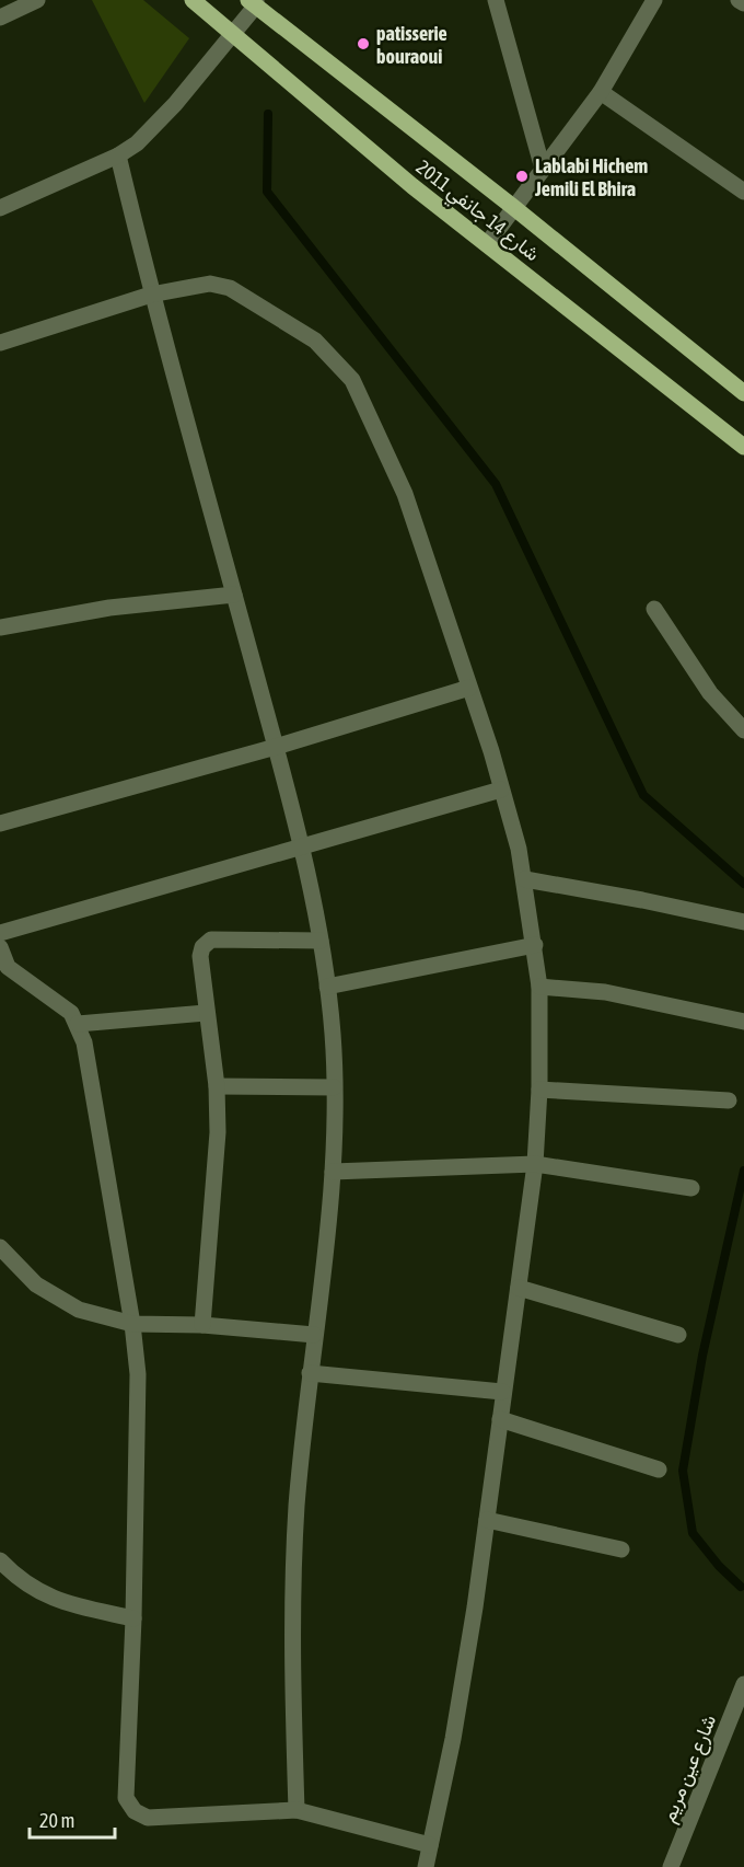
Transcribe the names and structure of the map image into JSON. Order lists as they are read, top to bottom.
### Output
{
  "streets": {
    "main road": ["شارع 14 جانفي 2011"],
    "street": ["شارع عين مريم"]
  },
  "places": ["patisserie bouraoui", "Lablabi Hichem Jemili El Bhira"],
  "scale_bar": "20 m"
}
